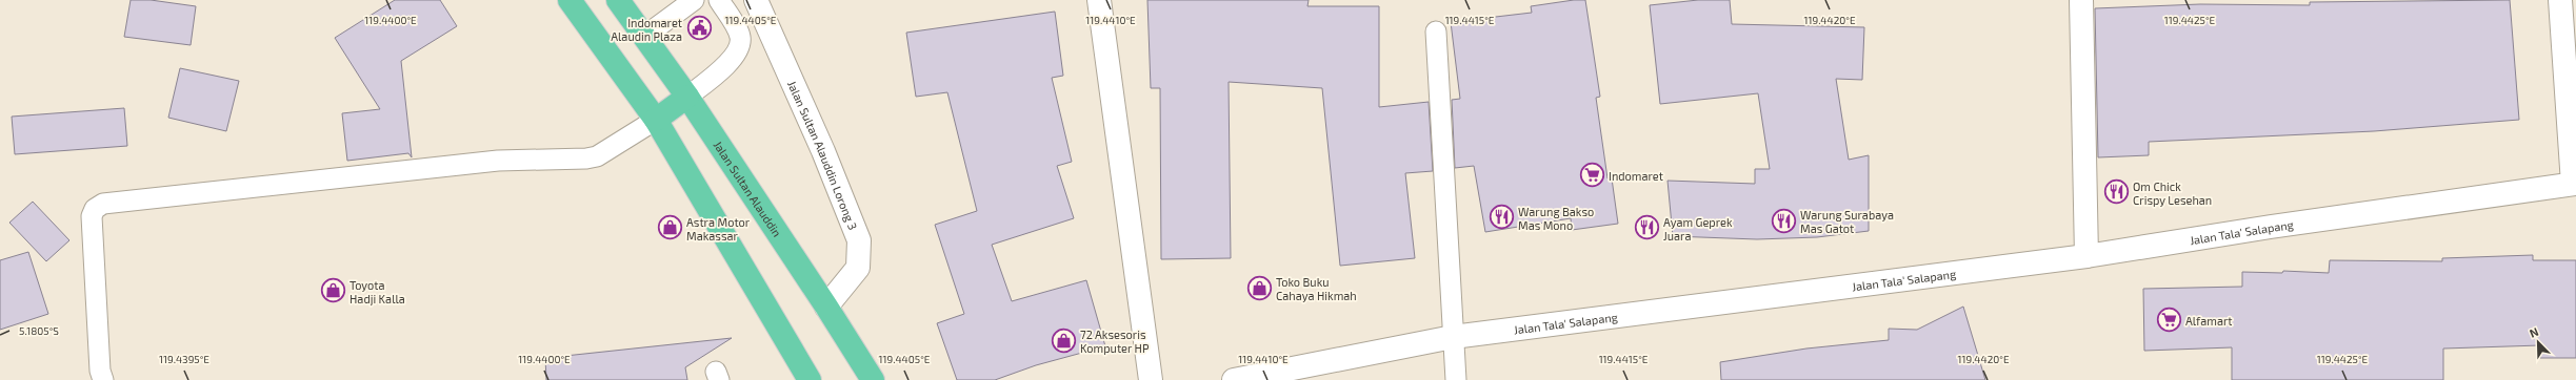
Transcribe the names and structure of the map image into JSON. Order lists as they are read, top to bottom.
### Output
{
  "streets": {
    "highway": ["Jalan Sultan Alauddin"],
    "main road": ["Jalan Sultan Alauddin Lorong 3", "Jalan Tala' Salapang"]
  },
  "crossings": [
    ["Jalan Sultan Alauddin Lorong 3", "Jalan Sultan Alauddin"]
  ],
  "places": {
    "public building": ["Indomaret Alaudin Plaza"],
    "supermarket": ["Indomaret", "Alfamart"],
    "restaurant": [
      "Om Chick Crispy Lesehan",
      "Warung Bakso Mas Mono",
      "Warung Surabaya Mas Gatot",
      "Ayam Geprek Juara"
    ],
    "shop": [
      "Astra Motor Makassar",
      "Toko Buku Cahaya Hikmah",
      "Toyota Hadji Kalla",
      "72 Aksesoris Komputer HP"
    ]
  },
  "north": "top left",
  "coordinates": [
    "119.4400°E",
    "119.4405°E",
    "119.4410°E",
    "119.4415°E",
    "119.4420°E",
    "119.4425°E",
    "5.1805°S",
    "119.4395°E"
  ]
}
